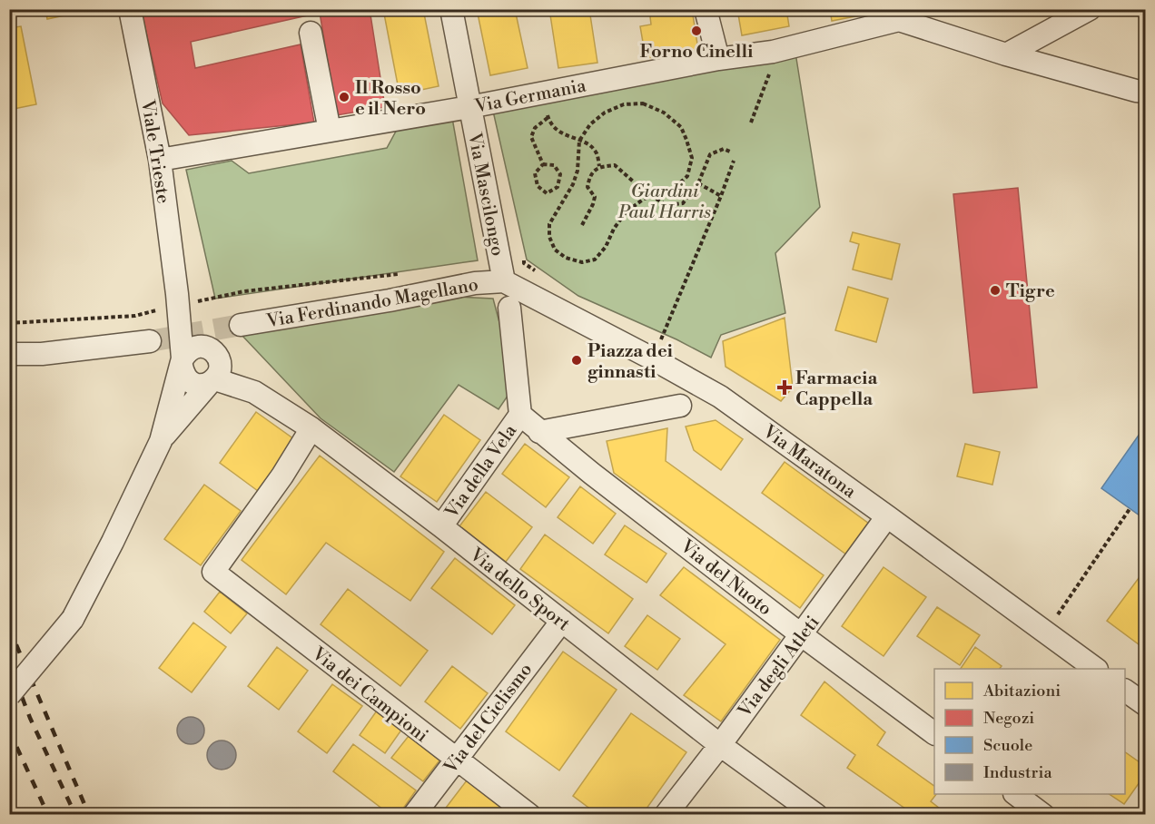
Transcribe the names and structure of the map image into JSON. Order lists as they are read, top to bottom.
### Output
{
  "streets": {
    "street": [
      "Via Germania",
      "Viale Trieste",
      "Via Mascilongo",
      "Via Ferdinando Magellano",
      "Via Maratona",
      "Via della Vela",
      "Via del Nuoto",
      "Via dello Sport",
      "Via degli Atleti",
      "Via dei Campioni",
      "Via del Ciclismo"
    ]
  },
  "crossings": [
    ["Via Germania", "Viale Trieste"],
    ["Via Germania", "Via Mascilongo"],
    ["Viale Trieste", "Via dello Sport"],
    ["Via Mascilongo", "Via Ferdinando Magellano"],
    ["Via Mascilongo", "Via Maratona"],
    ["Via Ferdinando Magellano", "Via Maratona"],
    ["Via Maratona", "Via degli Atleti"],
    ["Via della Vela", "Via del Nuoto"],
    ["Via della Vela", "Via dello Sport"],
    ["Via del Nuoto", "Via degli Atleti"],
    ["Via dello Sport", "Via degli Atleti"],
    ["Via dello Sport", "Via dei Campioni"],
    ["Via dello Sport", "Via del Ciclismo"],
    ["Via dei Campioni", "Via del Ciclismo"]
  ],
  "parks": ["Giardini Paul Harris"],
  "places": {
    "other": [
      "Forno Cinelli",
      "Il Rosso e il Nero",
      "Tigre",
      "Piazza dei ginnasti"
    ],
    "health": ["Farmacia Cappella"]
  },
  "legend": [
    "Abitazioni",
    "Negozi",
    "Scuole",
    "Industria"
  ]
}
